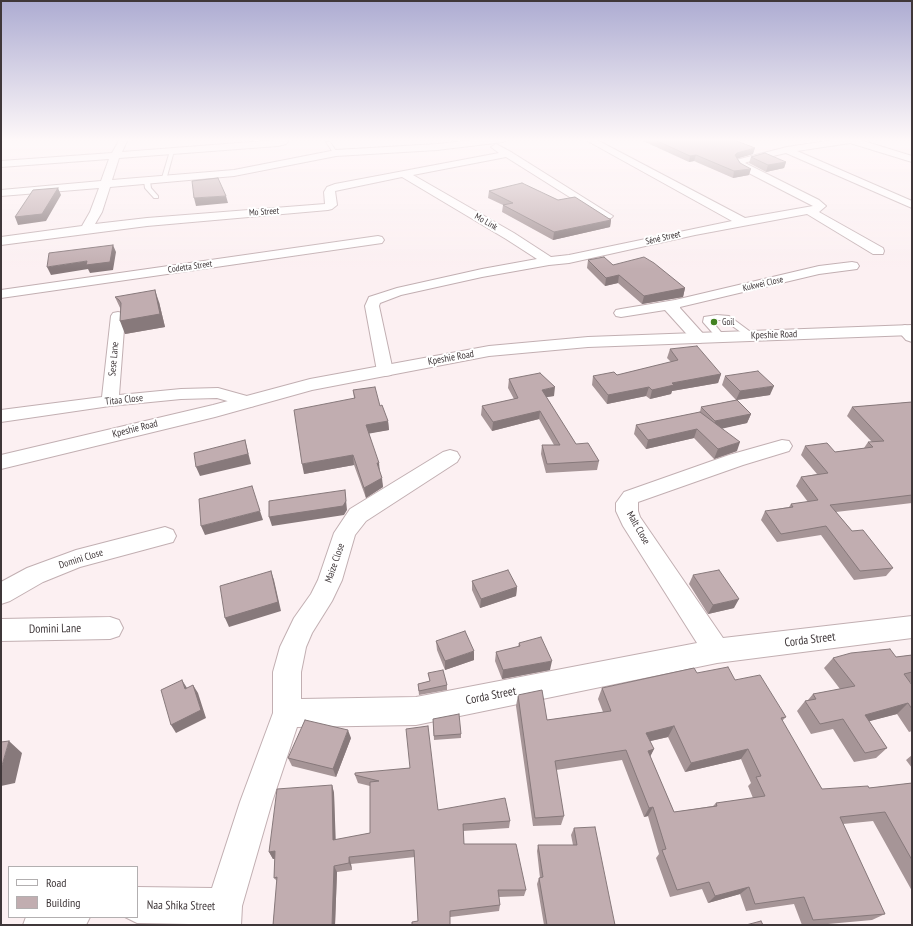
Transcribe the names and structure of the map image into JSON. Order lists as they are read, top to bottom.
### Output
{
  "streets": {
    "street": [
      "Mo Street",
      "Mo Link",
      "Séné Street",
      "Codetta Street",
      "Kukwei Close",
      "Kpeshie Road",
      "Sese Lane",
      "Titaa Close",
      "Malt Close",
      "Domini Close",
      "Maize Close",
      "Domini Lane",
      "Corda Street",
      "Naa Shika Street"
    ]
  },
  "crossings": [
    ["Mo Link", "Séné Street"],
    ["Séné Street", "Kpeshie Road"],
    ["Kpeshie Road", "Titaa Close"],
    ["Sese Lane", "Titaa Close"],
    ["Malt Close", "Corda Street"],
    ["Maize Close", "Corda Street"]
  ],
  "places": ["Goil"],
  "legend": ["Road", "Building"]
}
